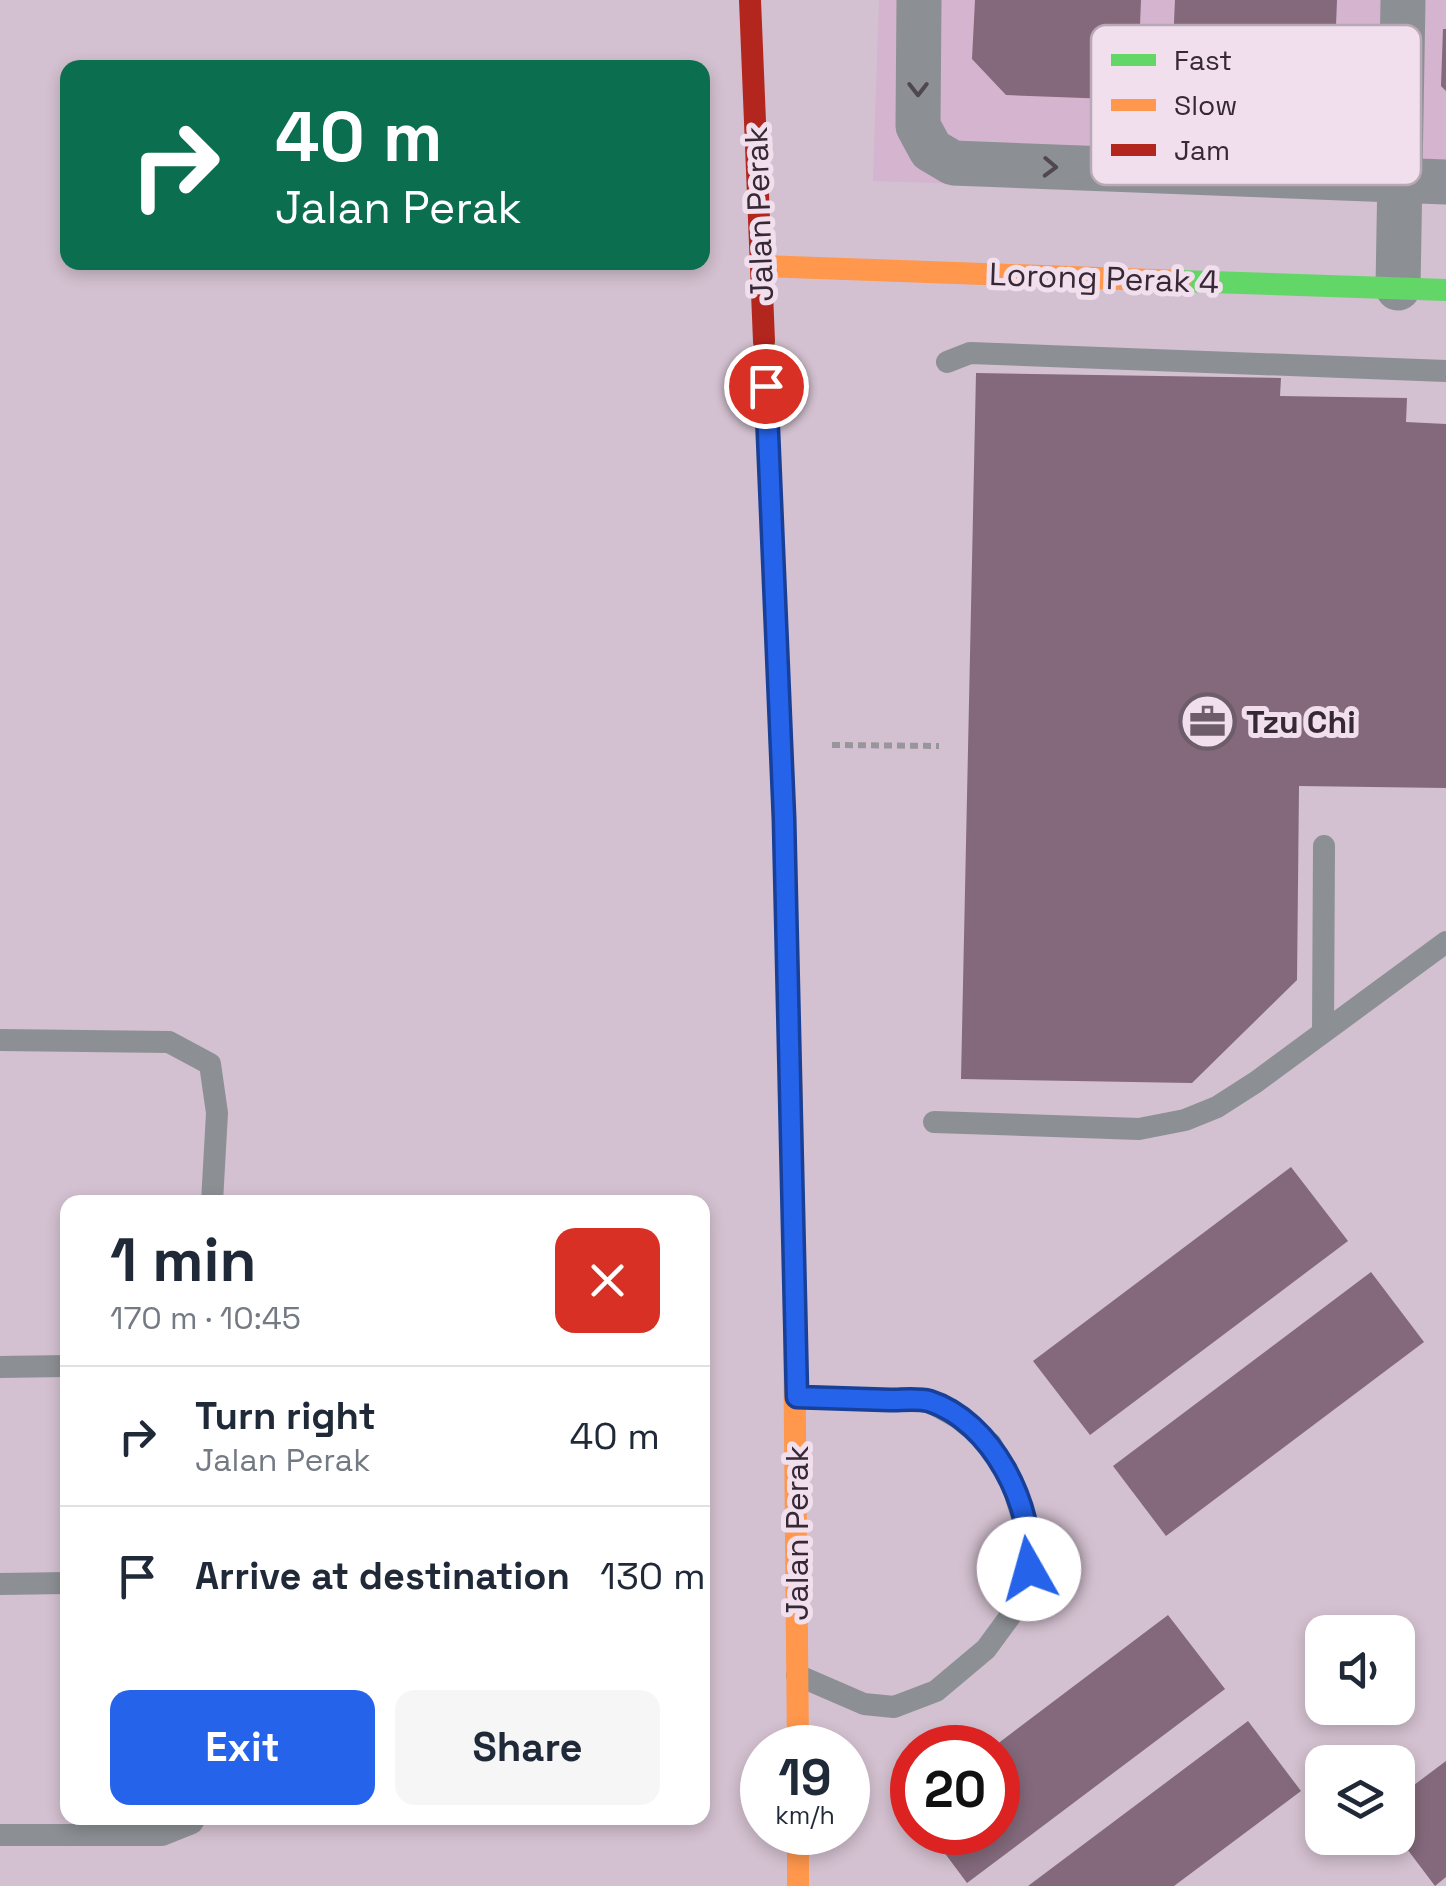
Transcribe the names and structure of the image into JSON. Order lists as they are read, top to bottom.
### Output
{
  "streets": {
    "street": ["Jalan Perak", "Lorong Perak 4"]
  },
  "crossings": [
    ["Jalan Perak", "Lorong Perak 4"]
  ],
  "places": {
    "office": ["Tzu Chi"]
  },
  "legend": ["Fast", "Slow", "Jam"],
  "page": {
    "turn": ["40 m", "Jalan Perak"],
    "heading": ["1 min", "170 m · 10:45"],
    "list": [
      {
        "name": "Turn right",
        "note": "Jalan Perak",
        "value": "40 m"
      },
      {
        "name": "Arrive at destination",
        "value": "130 m"
      }
    ],
    "buttons": ["Exit", "Share"],
    "speed": "19 km/h",
    "limit": "20"
  }
}
